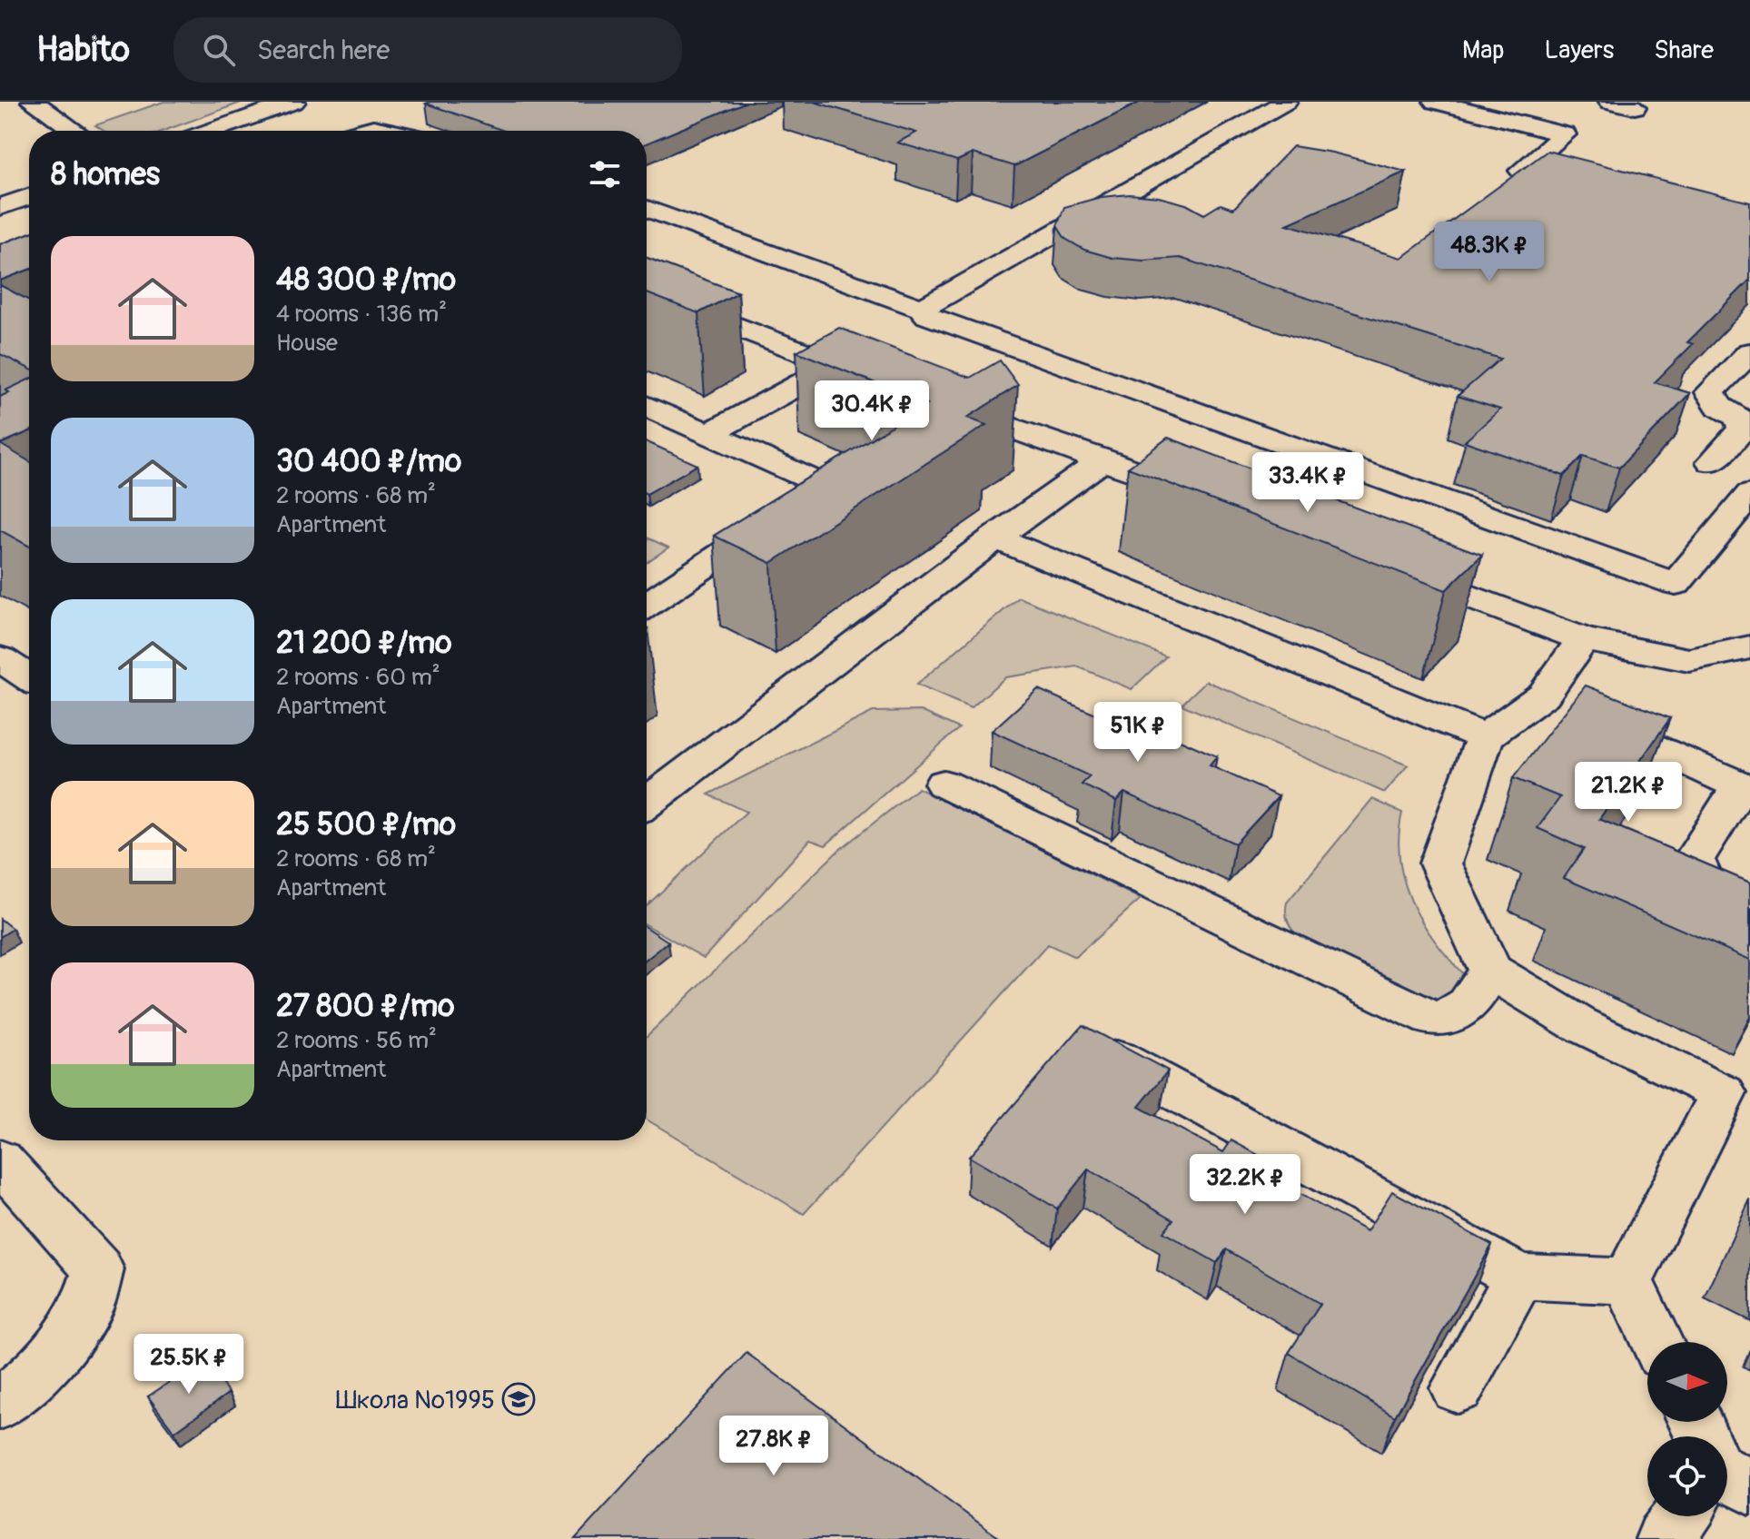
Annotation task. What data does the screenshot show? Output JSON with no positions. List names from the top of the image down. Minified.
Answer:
{"places":{"school or university":["Школа №1995"]},"north":"right","page":{"header":"Habito","search":"Search here","nav":["Map","Layers","Share"],"heading":"8 homes","list":[{"name":"48 300 ₽/mo","note":"4 rooms · 136 m² · House"},{"name":"30 400 ₽/mo","note":"2 rooms · 68 m² · Apartment"},{"name":"21 200 ₽/mo","note":"2 rooms · 60 m² · Apartment"},{"name":"25 500 ₽/mo","note":"2 rooms · 68 m² · Apartment"},{"name":"27 800 ₽/mo","note":"2 rooms · 56 m² · Apartment"}],"price":["48.3K ₽","30.4K ₽","33.4K ₽","51K ₽","21.2K ₽","32.2K ₽","25.5K ₽","27.8K ₽"]}}
